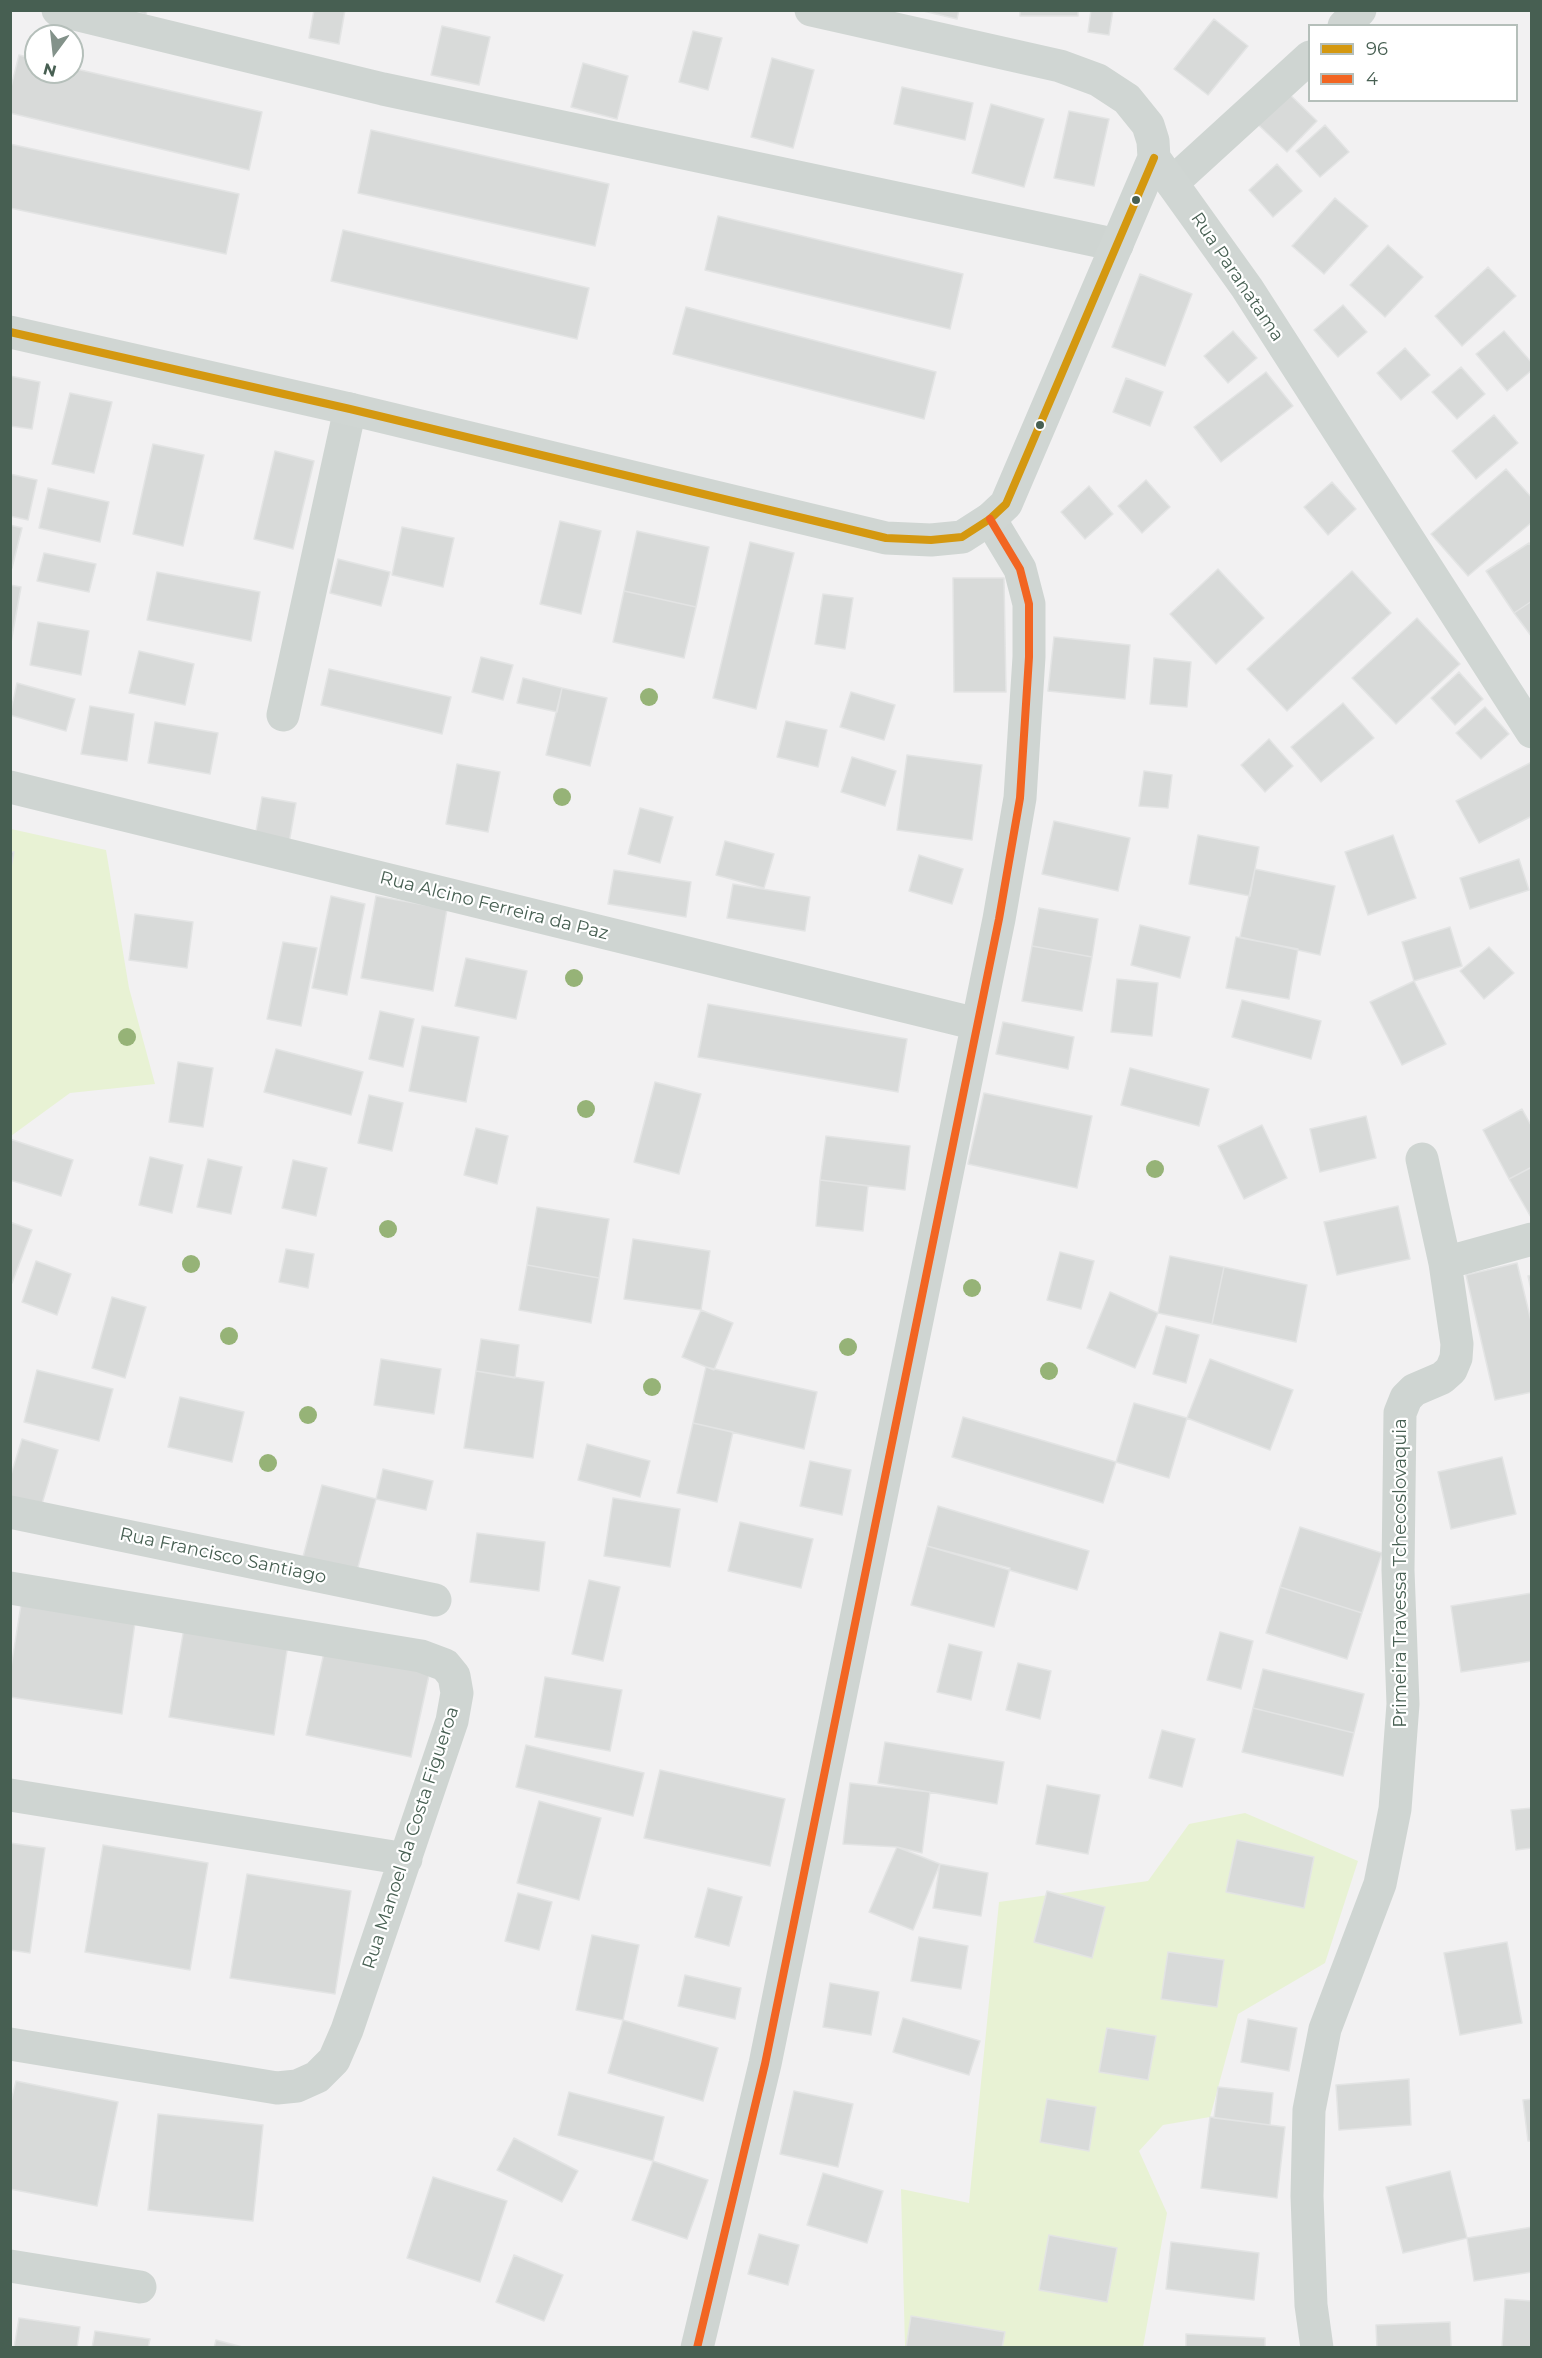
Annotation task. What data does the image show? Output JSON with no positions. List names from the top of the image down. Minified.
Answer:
{"streets":{"main road":["Rua Paranatama"],"street":["Rua Alcino Ferreira da Paz","Rua Francisco Santiago","Primeira Travessa Tchecoslovaquia","Rua Manoel da Costa Figueroa"]},"lines":["transit line 96","transit line 4"],"legend":["96","4"],"north":"bottom"}
